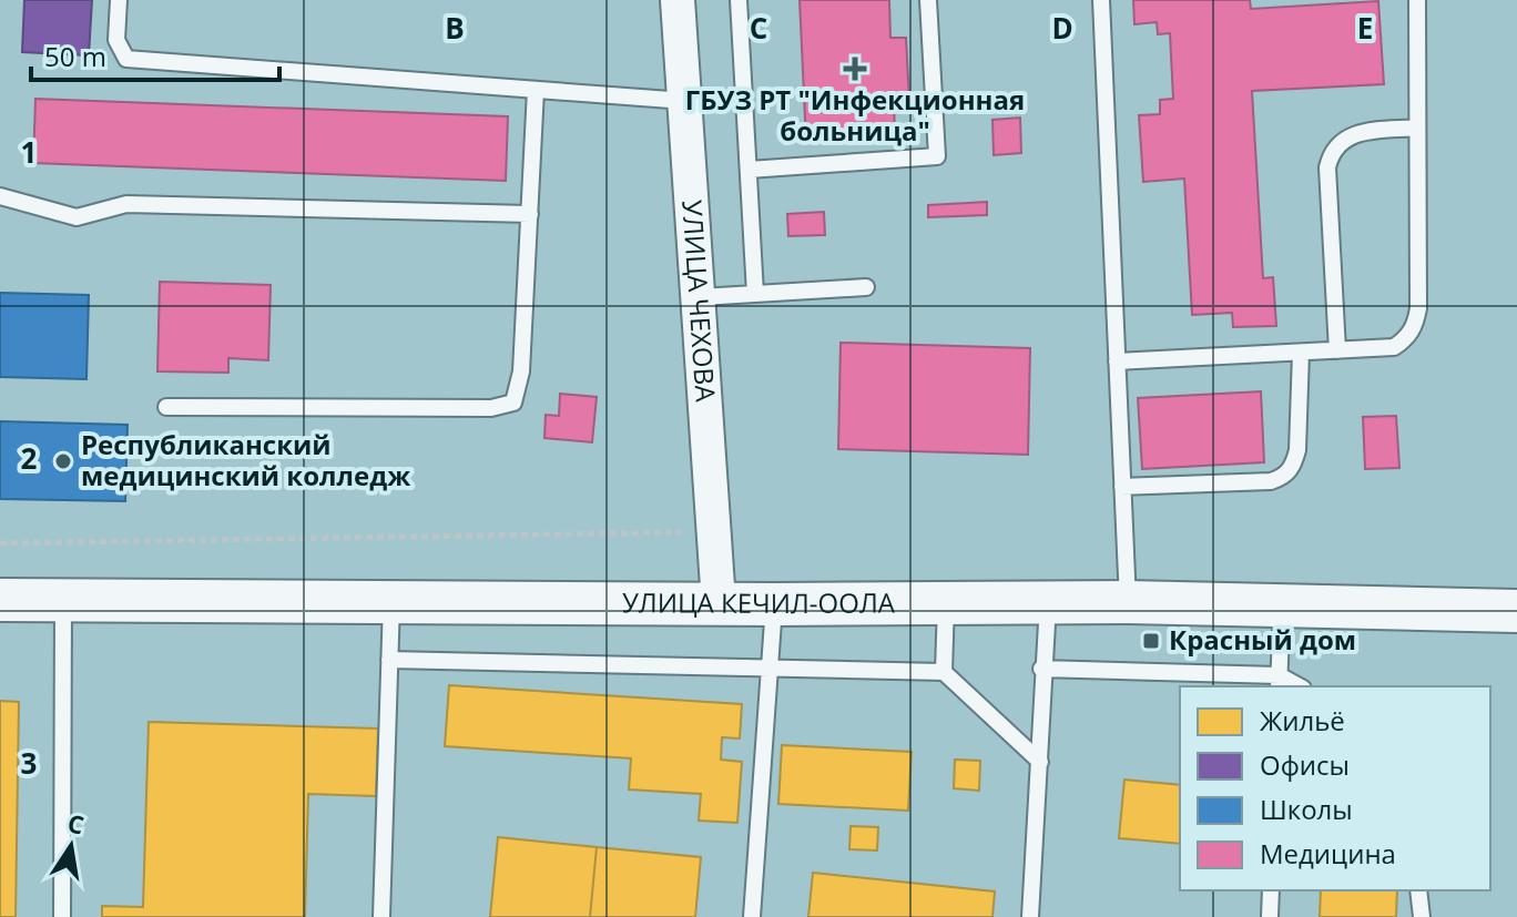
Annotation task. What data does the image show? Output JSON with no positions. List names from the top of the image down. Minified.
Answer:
{"streets":{"street":["УЛИЦА ЧЕХОВА","УЛИЦА КЕЧИЛ-ООЛА"]},"crossings":[["УЛИЦА ЧЕХОВА","УЛИЦА КЕЧИЛ-ООЛА"]],"places":{"health":["ГБУЗ РТ \"Инфекционная больница\""],"other":["Республиканский медицинский колледж"],"transit":["Красный дом"]},"legend":["Жильё","Офисы","Школы","Медицина"],"scale_bar":"50 m","north":"top","grid":{"columns":["B","C","D","E"],"rows":["1","2","3"]}}
